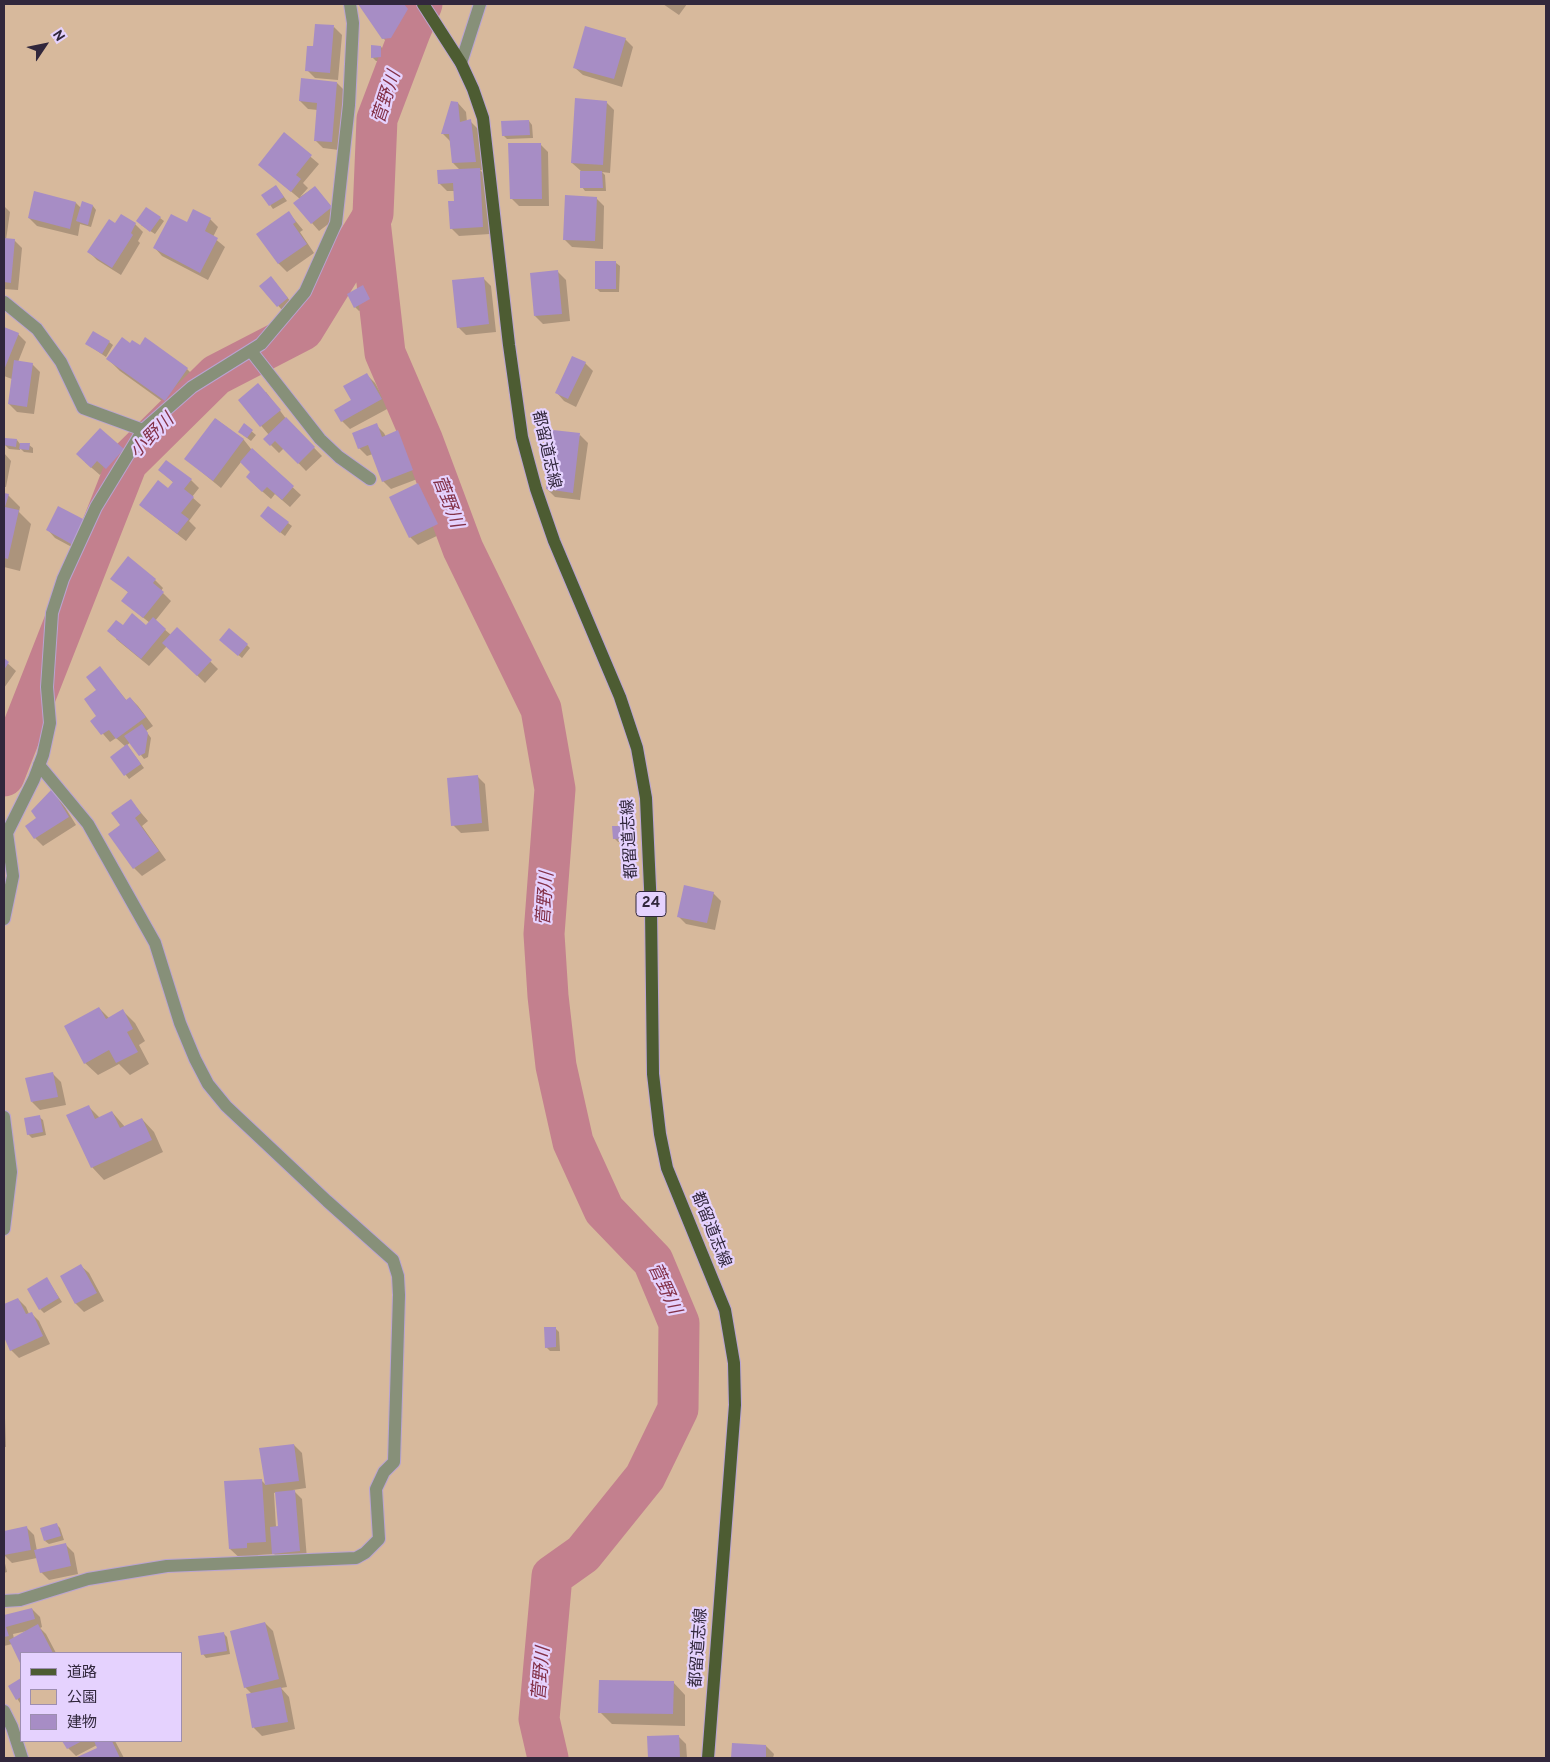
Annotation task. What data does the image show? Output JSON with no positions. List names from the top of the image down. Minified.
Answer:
{"streets":{"main road":["都留道志線","24"]},"water":["菅野川","小野川"],"legend":["道路","公園","建物"],"north":"top right"}
